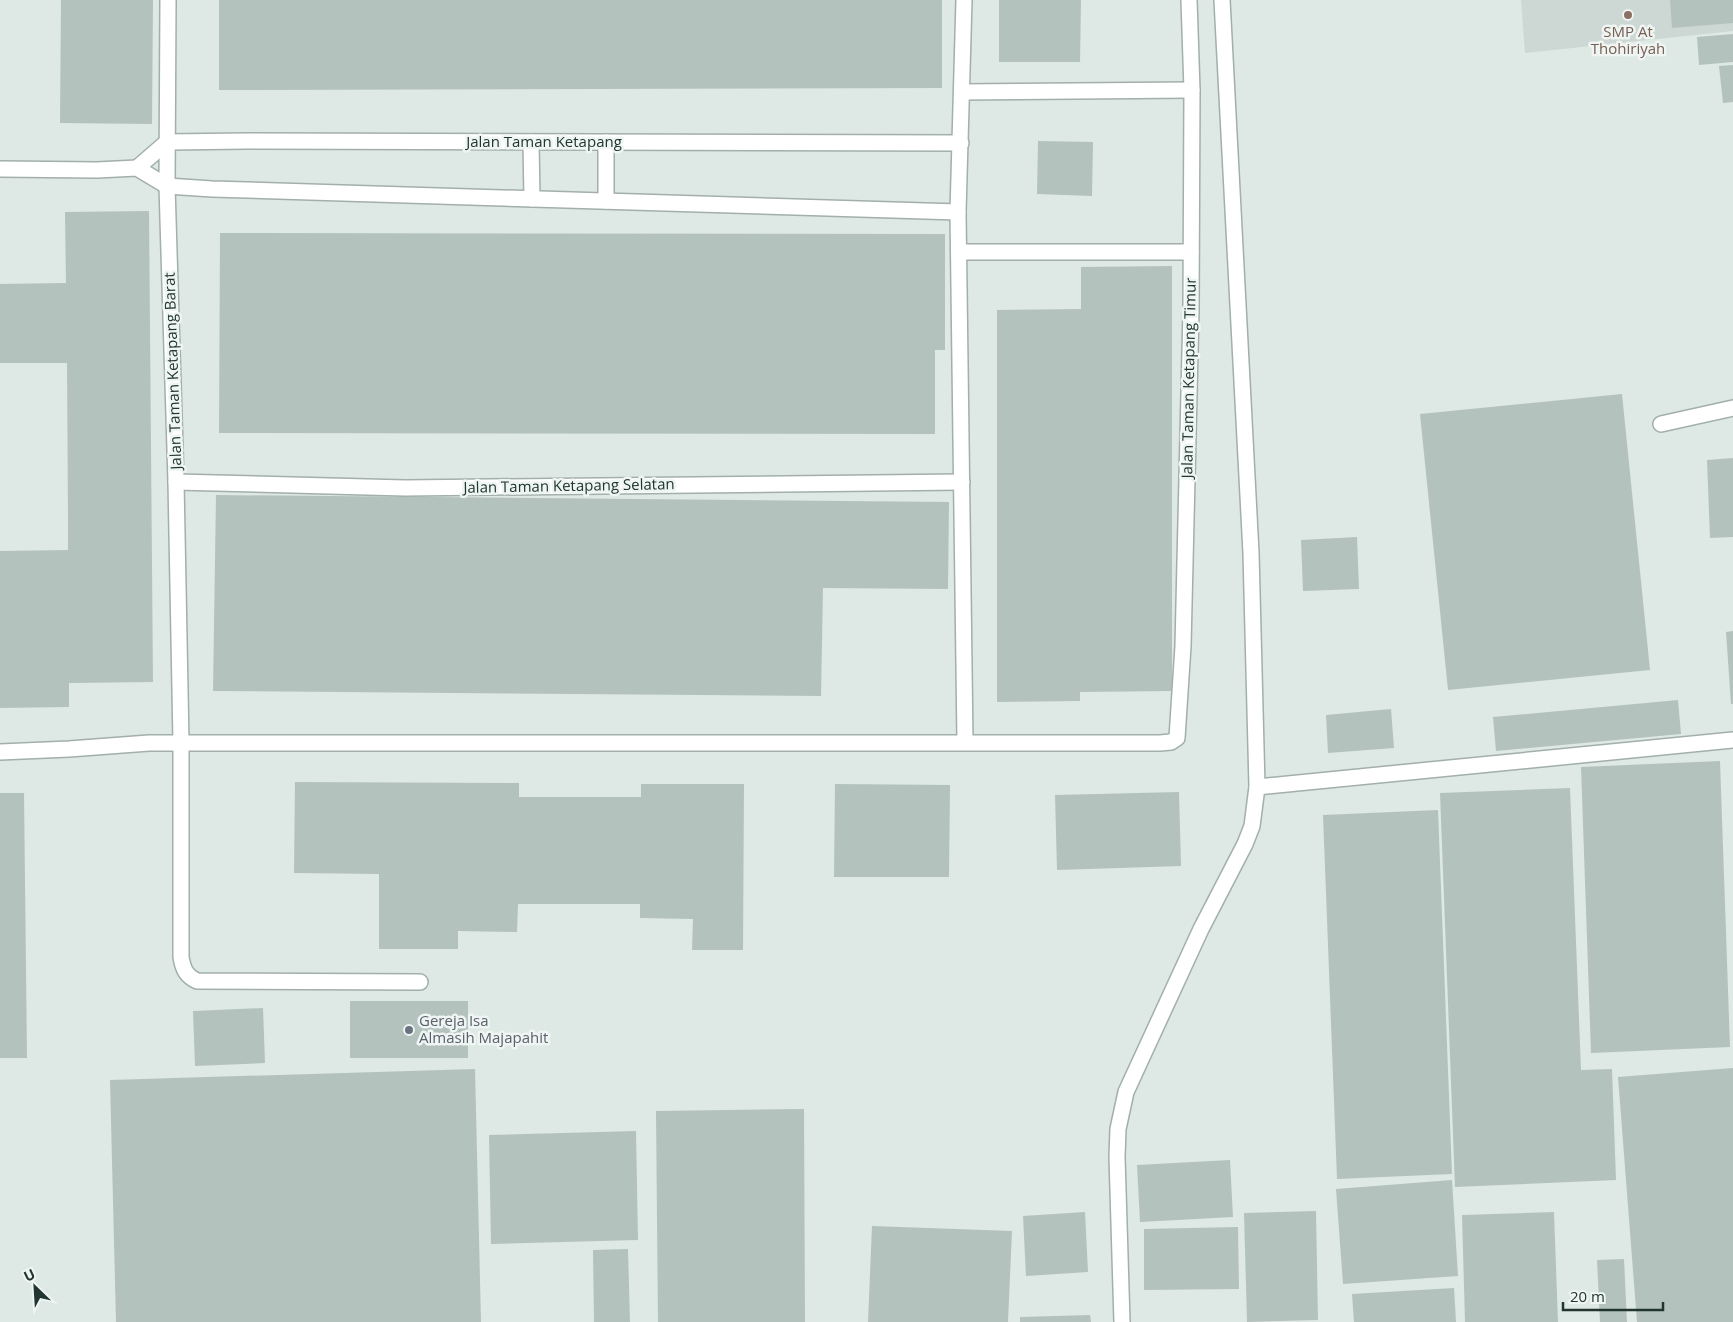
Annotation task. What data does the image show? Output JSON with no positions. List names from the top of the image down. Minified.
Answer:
{"streets":{"street":["Jalan Taman Ketapang","Jalan Taman Ketapang Barat","Jalan Taman Ketapang Timur","Jalan Taman Ketapang Selatan"]},"crossings":[["Jalan Taman Ketapang","Jalan Taman Ketapang Barat"],["Jalan Taman Ketapang Barat","Jalan Taman Ketapang Selatan"]],"places":["SMP At Thohiriyah","Gereja Isa Almasih Majapahit"],"scale_bar":"20 m","north":"top left"}
